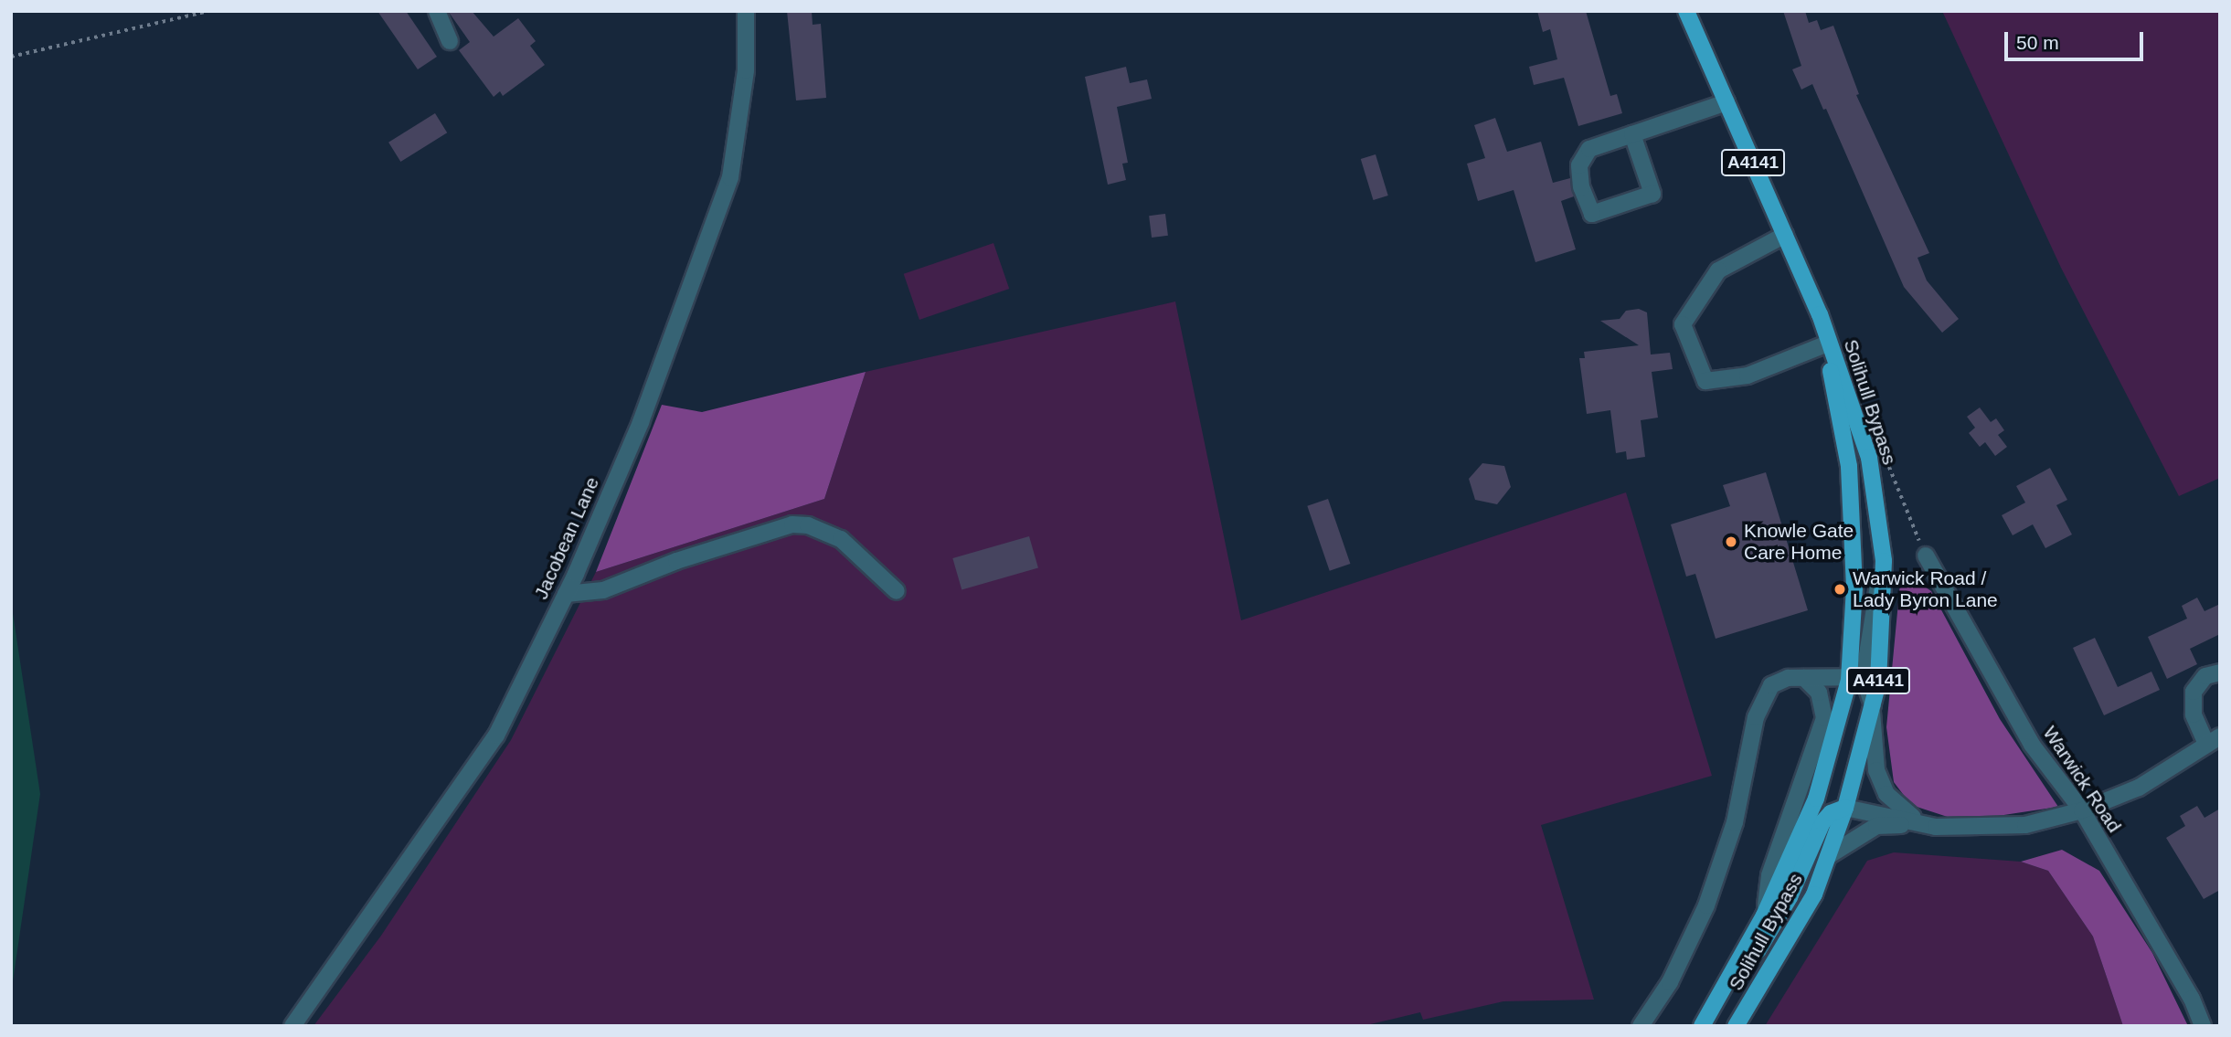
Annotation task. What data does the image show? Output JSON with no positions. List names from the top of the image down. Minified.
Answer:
{"streets":{"main road":["A4141","Solihull Bypass"],"street":["Jacobean Lane","Warwick Road"]},"crossings":[["A4141","Solihull Bypass"]],"places":["Knowle Gate Care Home","Warwick Road / Lady Byron Lane"],"scale_bar":"50 m"}
